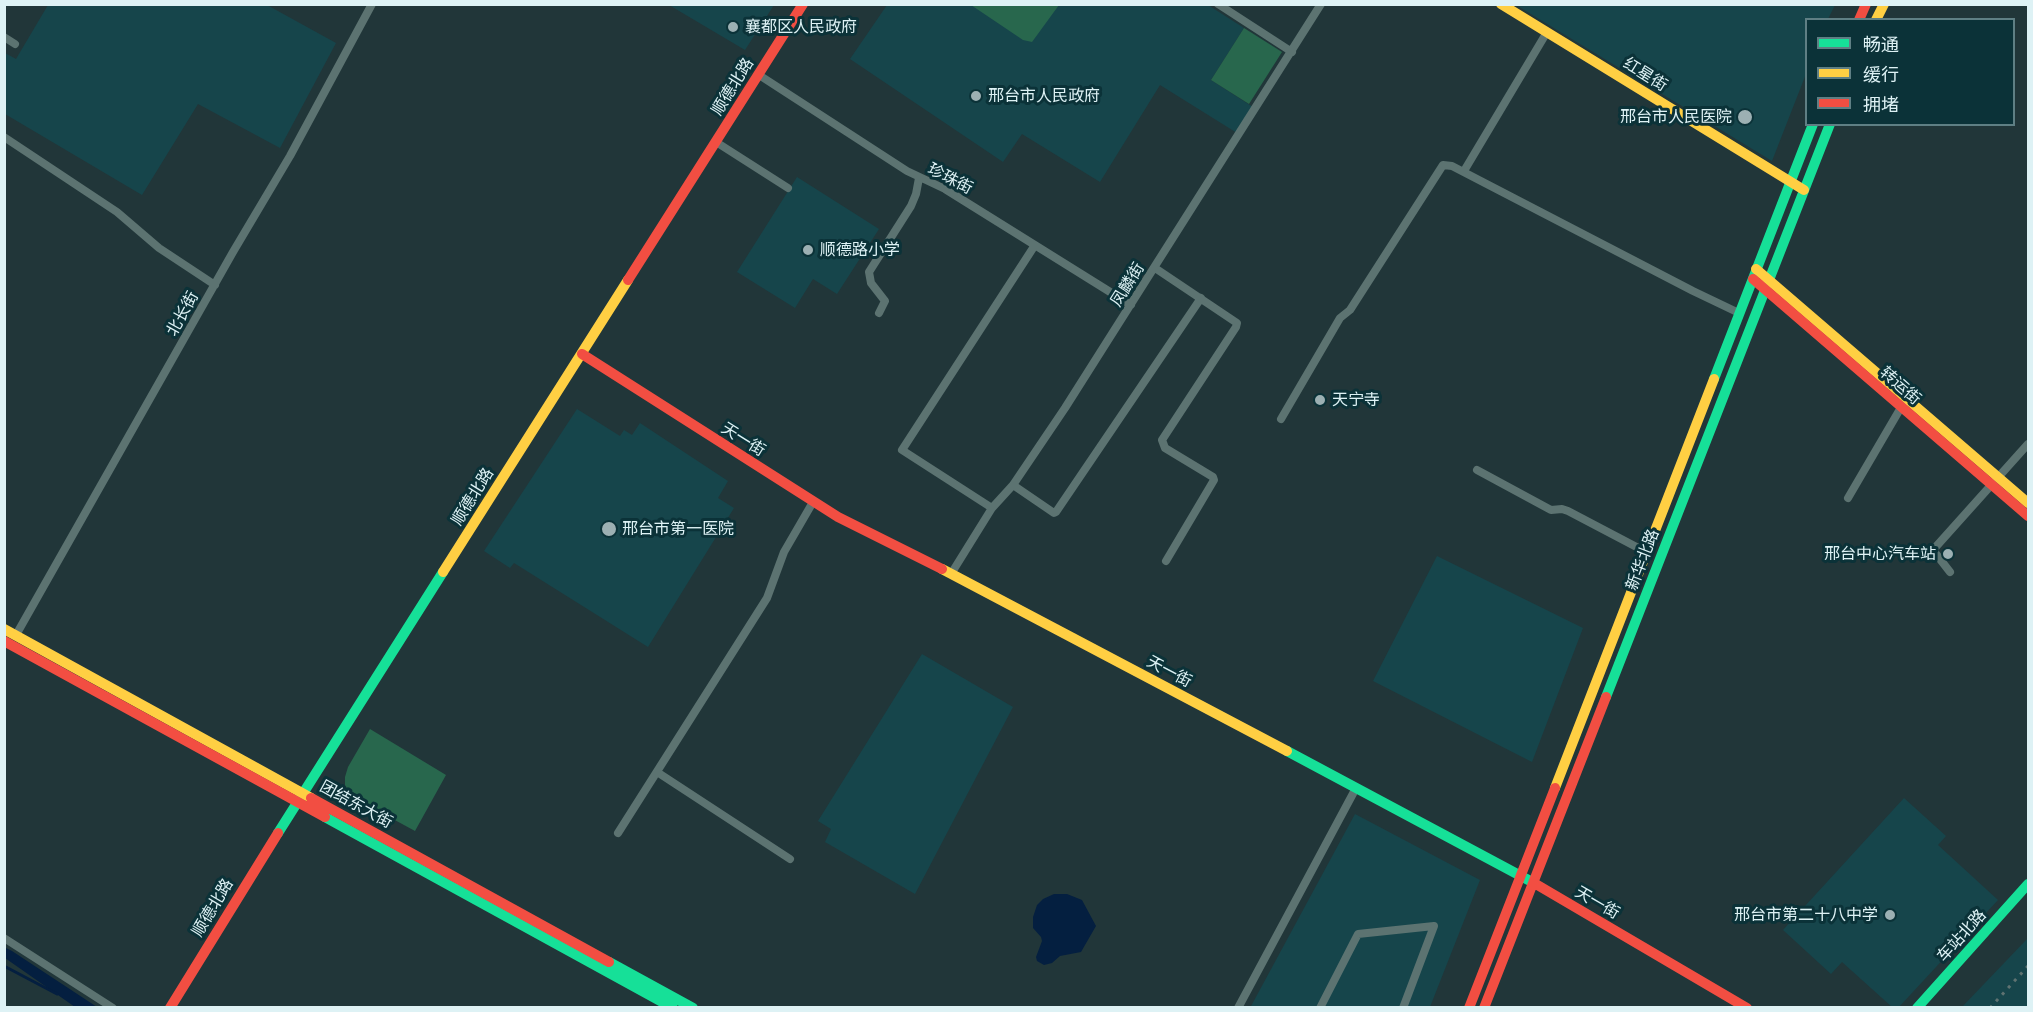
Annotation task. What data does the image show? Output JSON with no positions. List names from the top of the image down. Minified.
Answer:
{"streets":{"main road":["红星街","顺德北路","转运街","天一街","新华北路","团结东大街","车站北路"],"street":["珍珠街","凤麟街","北长街"]},"crossings":[["红星街","新华北路"],["顺德北路","珍珠街"],["顺德北路","天一街"],["顺德北路","团结东大街"],["珍珠街","凤麟街"],["凤麟街","天一街"],["北长街","团结东大街"],["转运街","新华北路"],["天一街","新华北路"]],"places":["襄都区人民政府","邢台市人民政府","邢台市人民医院","顺德路小学","天宁寺","邢台市第一医院","邢台中心汽车站","邢台市第二十八中学"],"legend":["畅通","缓行","拥堵"]}
